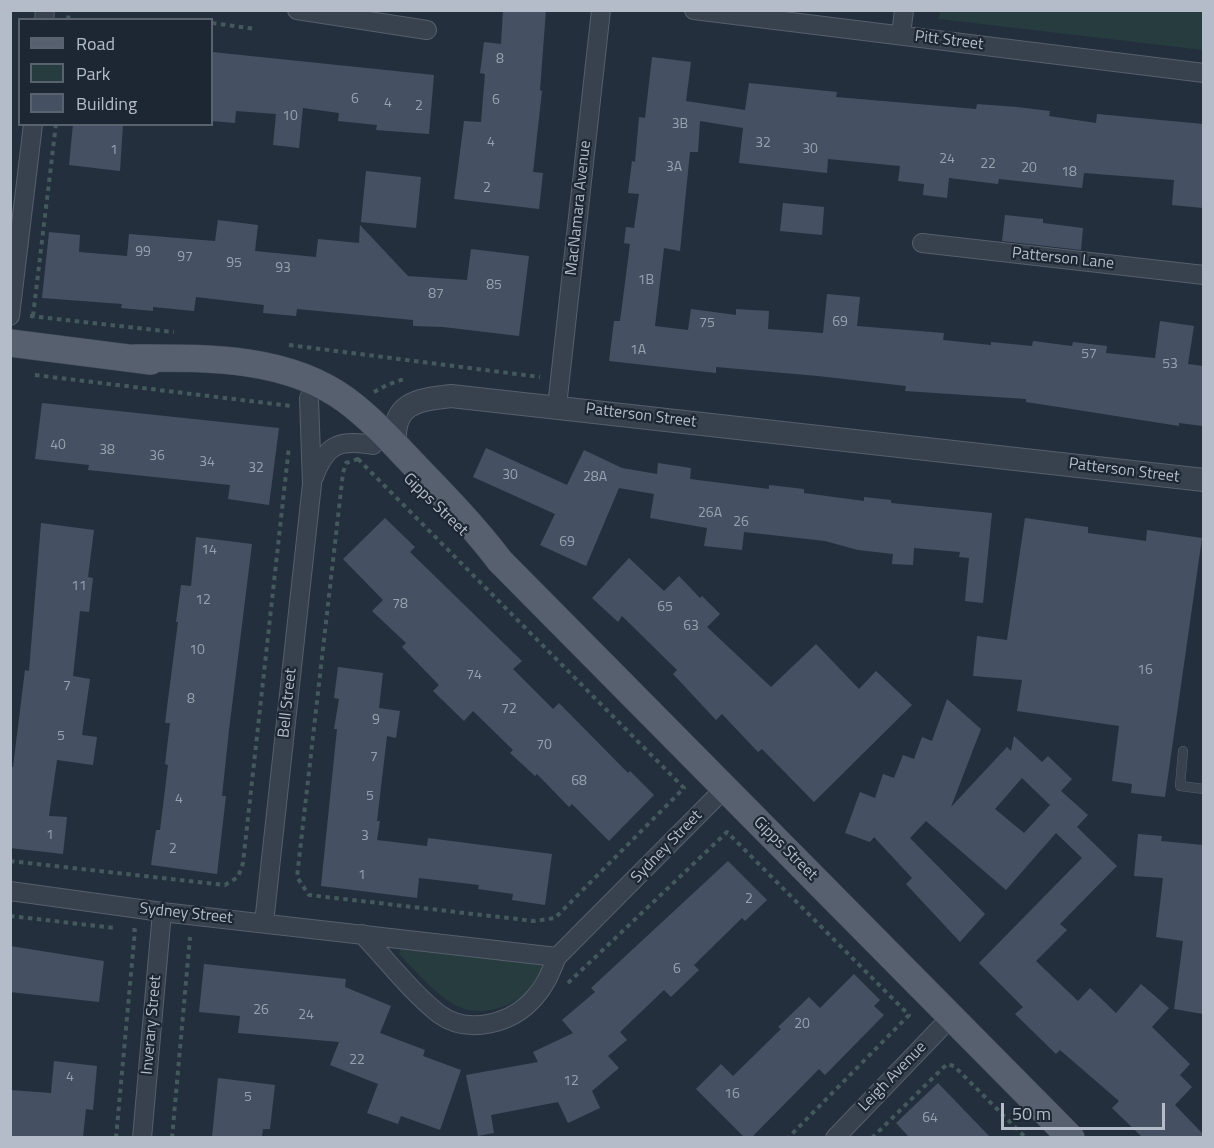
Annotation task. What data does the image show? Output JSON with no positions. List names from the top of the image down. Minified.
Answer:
{"streets":{"main road":["Gipps Street"],"street":["Pitt Street","MacNamara Avenue","Patterson Lane","Patterson Street","Bell Street","Sydney Street","Inverary Street","Leigh Avenue"]},"crossings":[["MacNamara Avenue","Patterson Street"],["Patterson Street","Gipps Street"],["Patterson Street","Bell Street"],["Gipps Street","Bell Street"],["Gipps Street","Sydney Street"],["Gipps Street","Leigh Avenue"],["Bell Street","Sydney Street"],["Sydney Street","Inverary Street"]],"house_numbers":["8","6","6","4","2","10","3B","4","32","30","1","24","22","3A","20","18","2","99","97","95","93","1B","85","87","69","75","1A","57","53","40","38","36","34","32","30","28A","26A","26","69","14","11","12","78","65","63","10","16","74","7","8","72","9","5","70","7","68","5","4","1","3","2","1","2","6","26","24","20","22","4","12","16","5","64"],"legend":["Road","Park","Building"],"scale_bar":"50 m"}
